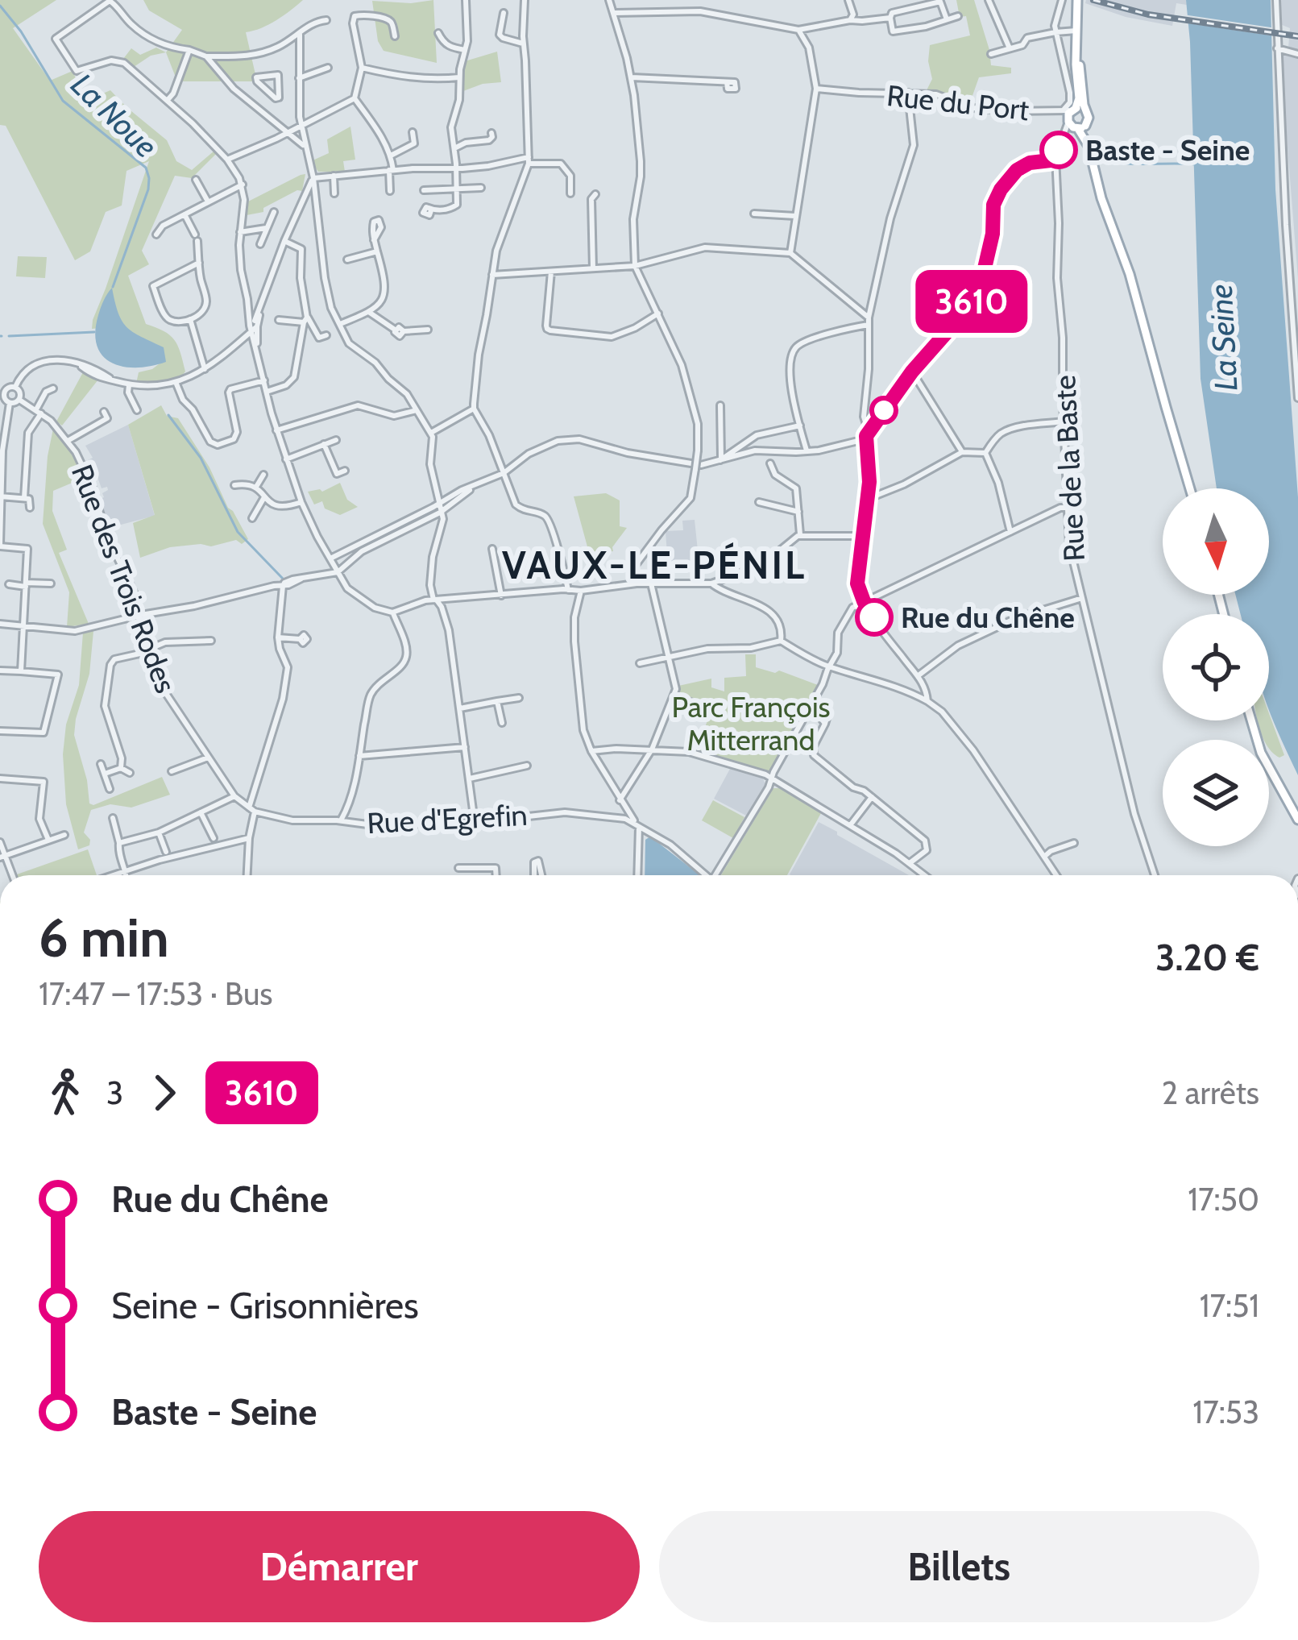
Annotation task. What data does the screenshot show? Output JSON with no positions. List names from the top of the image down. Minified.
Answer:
{"streets":{"street":["Rue du Port","Rue de la Baste","Rue des Trois Rodes","Rue d'Egrefin"]},"crossings":[["Rue des Trois Rodes","Rue d'Egrefin"]],"districts":["VAUX-LE-PÉNIL"],"water":["La Noue","La Seine"],"parks":["Parc François Mitterrand"],"places":["Baste - Seine","Rue du Chêne"],"lines":["bus line 3610"],"north":"bottom","page":{"on_map":"3610","heading":["6 min","17:47 – 17:53 · Bus","3.20 €"],"legs":["3","3610","2 arrêts"],"list":[{"name":"Rue du Chêne","value":"17:50"},{"name":"Seine - Grisonnières","value":"17:51"},{"name":"Baste - Seine","value":"17:53"}],"buttons":["Démarrer","Billets"]}}
